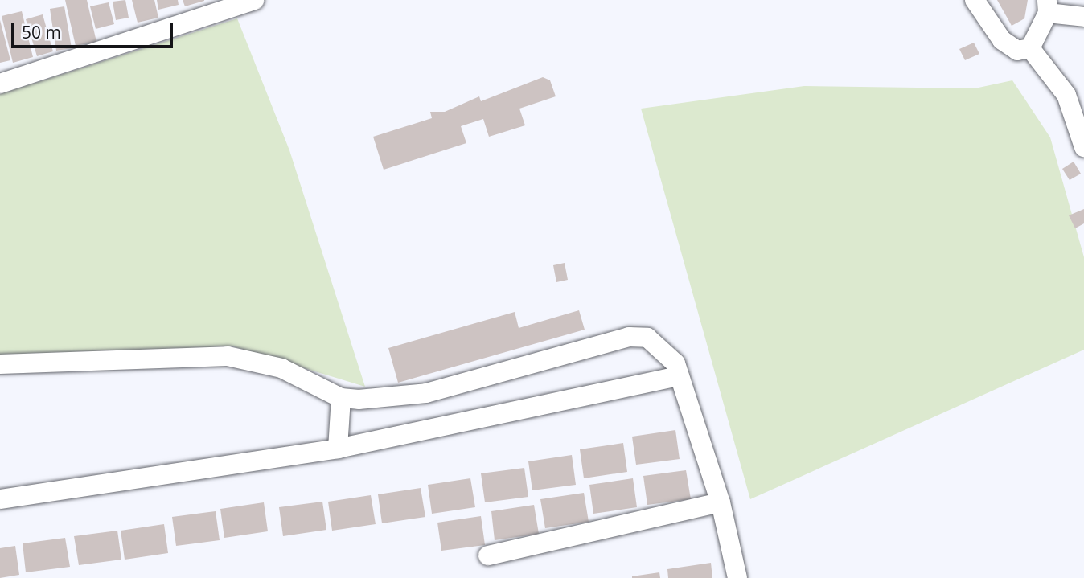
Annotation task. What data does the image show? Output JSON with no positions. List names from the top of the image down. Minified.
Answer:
{"scale_bar":"50 m"}
